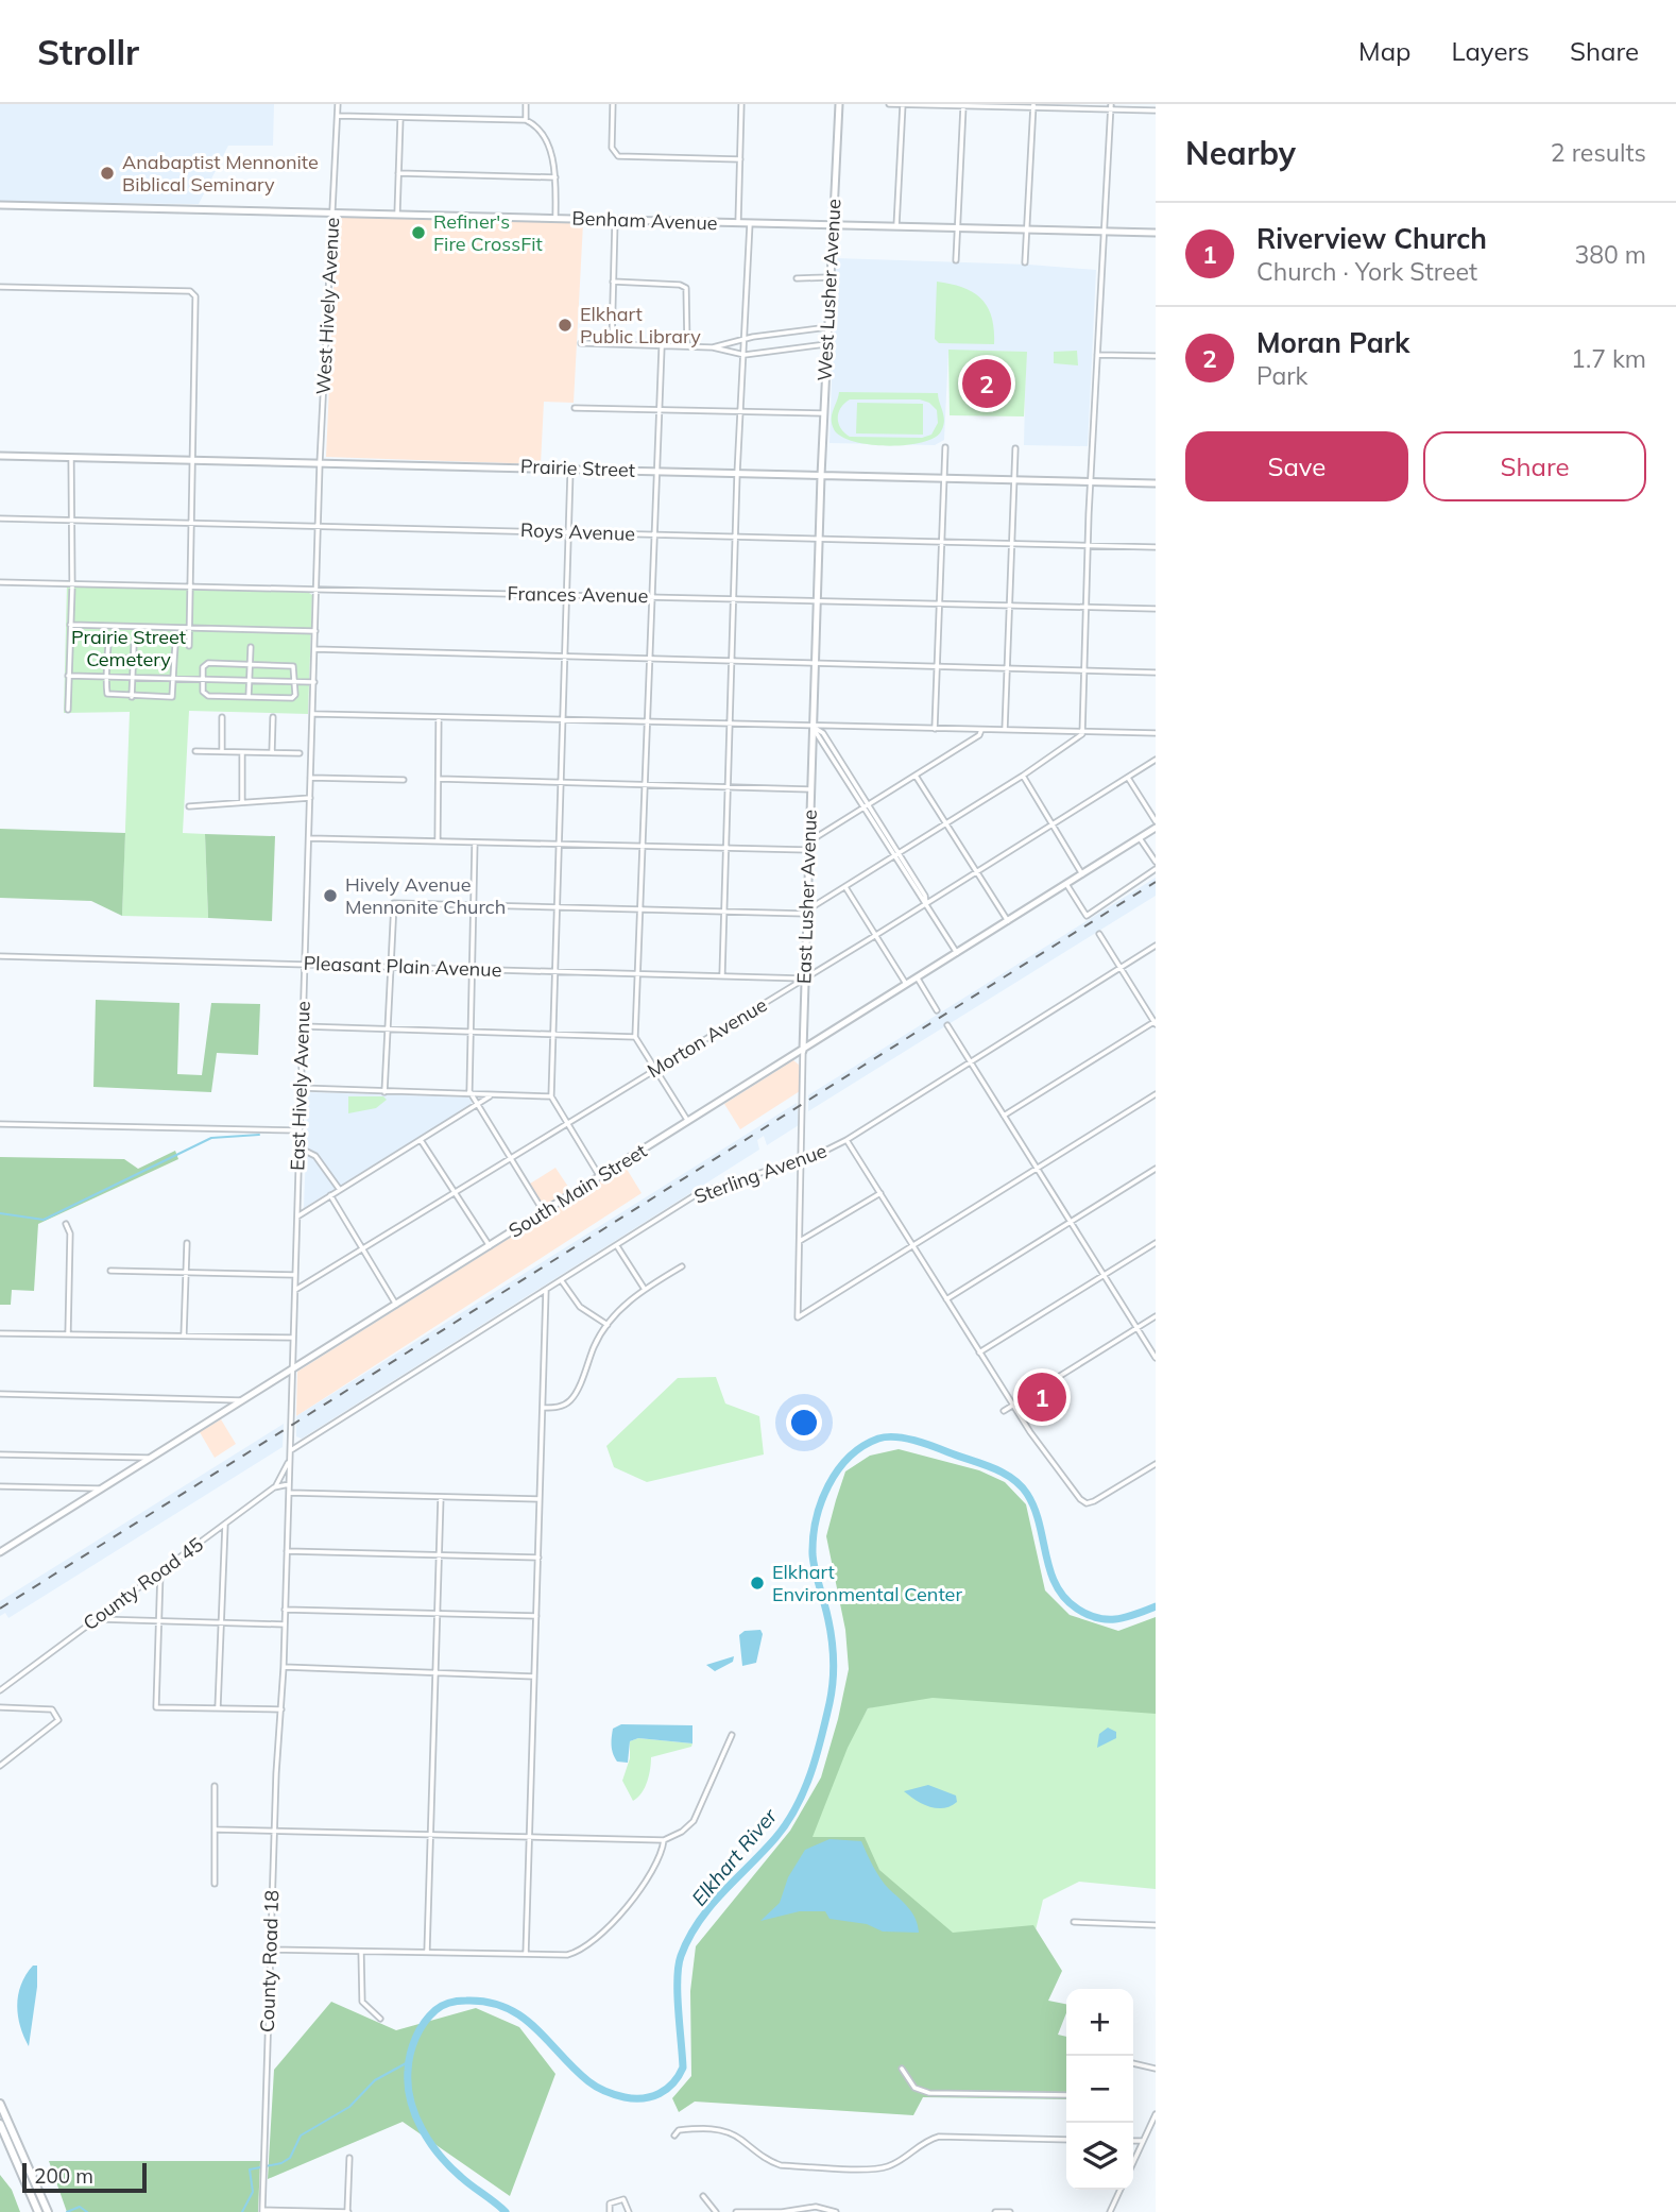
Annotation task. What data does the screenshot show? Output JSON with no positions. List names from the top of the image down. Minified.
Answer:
{"streets":{"main road":["Benham Avenue","West Lusher Avenue","Prairie Street","East Lusher Avenue","South Main Street"],"street":["West Hively Avenue","Roys Avenue","Frances Avenue","Pleasant Plain Avenue","Morton Avenue","East Hively Avenue","Sterling Avenue","County Road 45","County Road 18"]},"crossings":[["Benham Avenue","West Lusher Avenue"],["Benham Avenue","West Hively Avenue"],["West Lusher Avenue","Prairie Street"],["West Lusher Avenue","East Lusher Avenue"],["West Hively Avenue","Prairie Street"],["West Hively Avenue","East Hively Avenue"],["Prairie Street","East Lusher Avenue"],["Prairie Street","East Hively Avenue"],["Roys Avenue","East Lusher Avenue"],["Roys Avenue","East Hively Avenue"],["Frances Avenue","East Lusher Avenue"],["Frances Avenue","East Hively Avenue"],["East Lusher Avenue","Pleasant Plain Avenue"],["East Lusher Avenue","Morton Avenue"],["East Lusher Avenue","Sterling Avenue"],["East Lusher Avenue","South Main Street"],["Pleasant Plain Avenue","Morton Avenue"],["Pleasant Plain Avenue","East Hively Avenue"],["Morton Avenue","East Hively Avenue"],["East Hively Avenue","Sterling Avenue"],["East Hively Avenue","South Main Street"],["East Hively Avenue","County Road 45"],["East Hively Avenue","County Road 18"]],"water":["Elkhart River"],"parks":["Prairie Street Cemetery"],"places":["Anabaptist Mennonite Biblical Seminary","Refiner's Fire CrossFit","Elkhart Public Library","Hively Avenue Mennonite Church","Elkhart Environmental Center"],"scale_bar":"200 m","page":{"header":"Strollr","nav":["Map","Layers","Share"],"heading":["Nearby","2 results"],"list":[{"mark":"1","name":"Riverview Church","note":"Church · York Street","value":"380 m"},{"mark":"2","name":"Moran Park","note":"Park","value":"1.7 km"}],"pins":["2","1"],"buttons":["Save","Share"],"map_buttons":["+","−"],"scale":"200 m"}}
